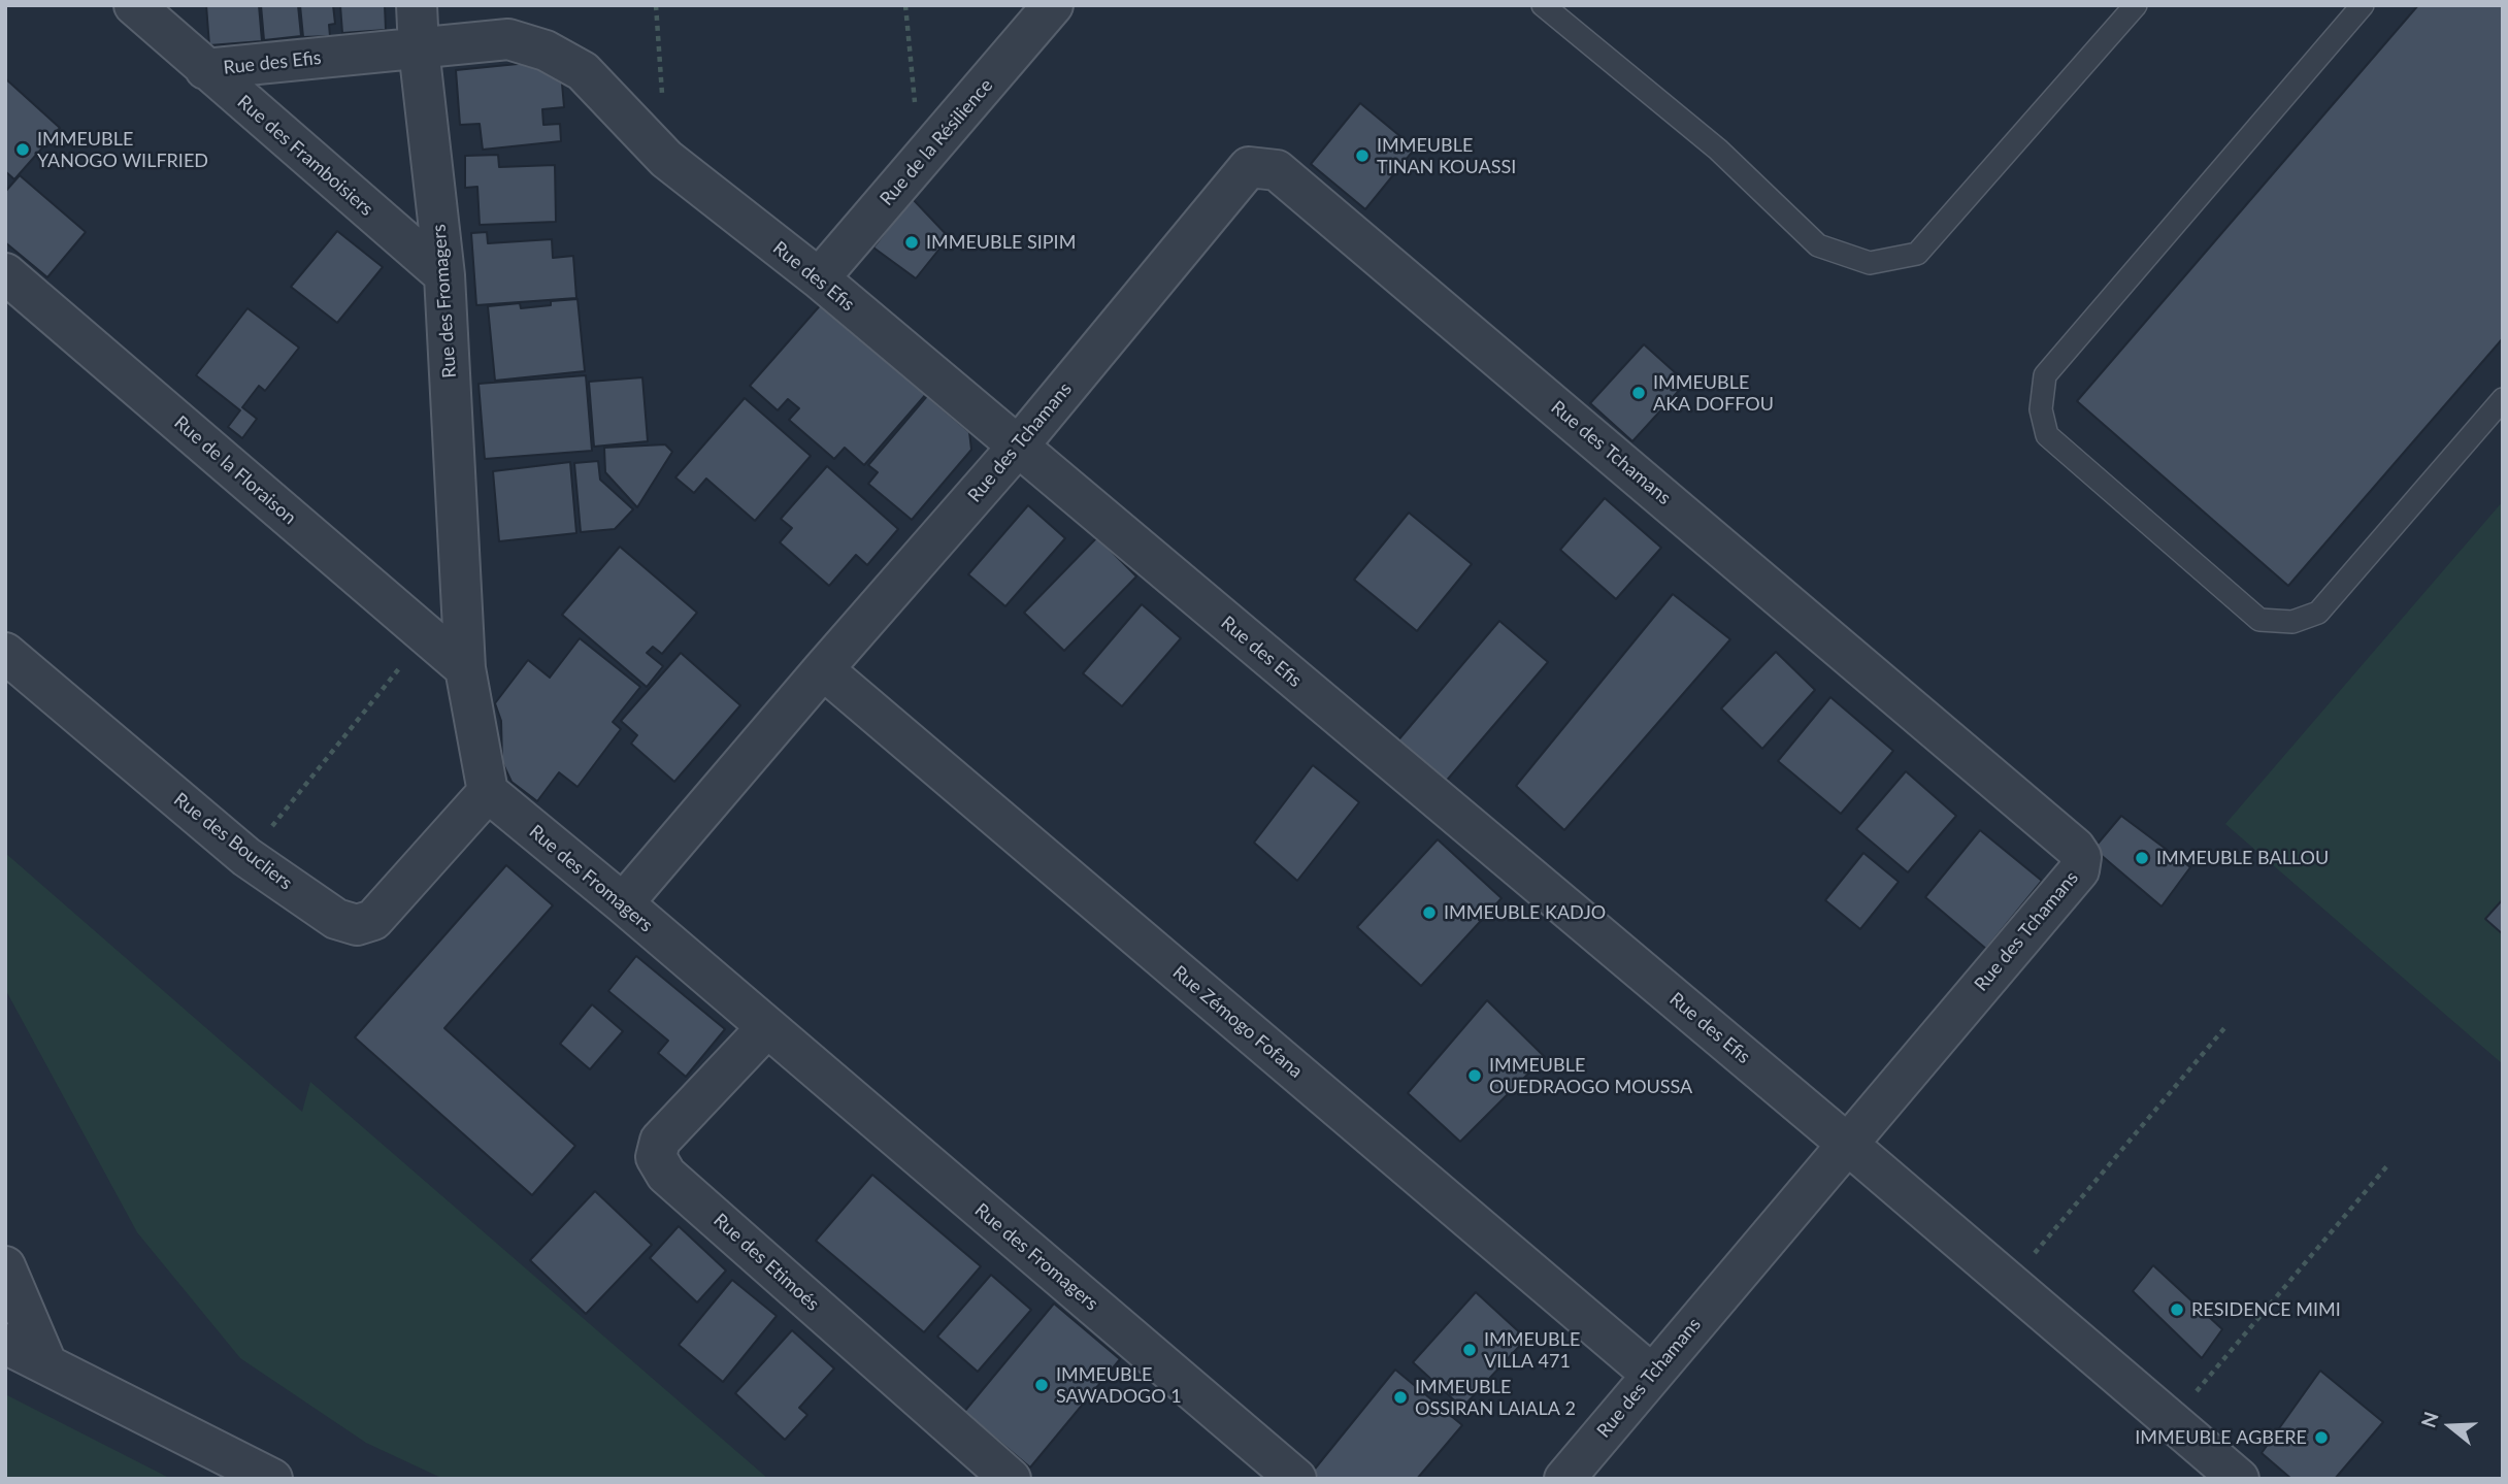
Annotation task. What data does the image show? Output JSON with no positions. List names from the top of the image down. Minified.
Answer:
{"streets":{"street":["Rue des Efis","Rue de la Résilience","Rue des Framboisiers","Rue des Fromagers","Rue des Tchamans","Rue de la Floraison","Rue des Boucliers","Rue Zémogo Fofana","Rue des Etimoés"]},"crossings":[["Rue des Efis","Rue de la Résilience"],["Rue des Efis","Rue des Framboisiers"],["Rue des Efis","Rue des Fromagers"],["Rue des Efis","Rue des Tchamans"],["Rue des Framboisiers","Rue des Fromagers"],["Rue des Fromagers","Rue des Tchamans"],["Rue des Fromagers","Rue de la Floraison"],["Rue des Fromagers","Rue des Boucliers"],["Rue des Fromagers","Rue des Etimoés"],["Rue des Tchamans","Rue Zémogo Fofana"]],"places":["IMMEUBLE YANOGO WILFRIED","IMMEUBLE TINAN KOUASSI","IMMEUBLE SIPIM","IMMEUBLE AKA DOFFOU","IMMEUBLE BALLOU","IMMEUBLE KADJO","IMMEUBLE OUEDRAOGO MOUSSA","RESIDENCE MIMI","IMMEUBLE VILLA 471","IMMEUBLE SAWADOGO 1","IMMEUBLE OSSIRAN LAIALA 2","IMMEUBLE AGBERE"],"north":"left"}
